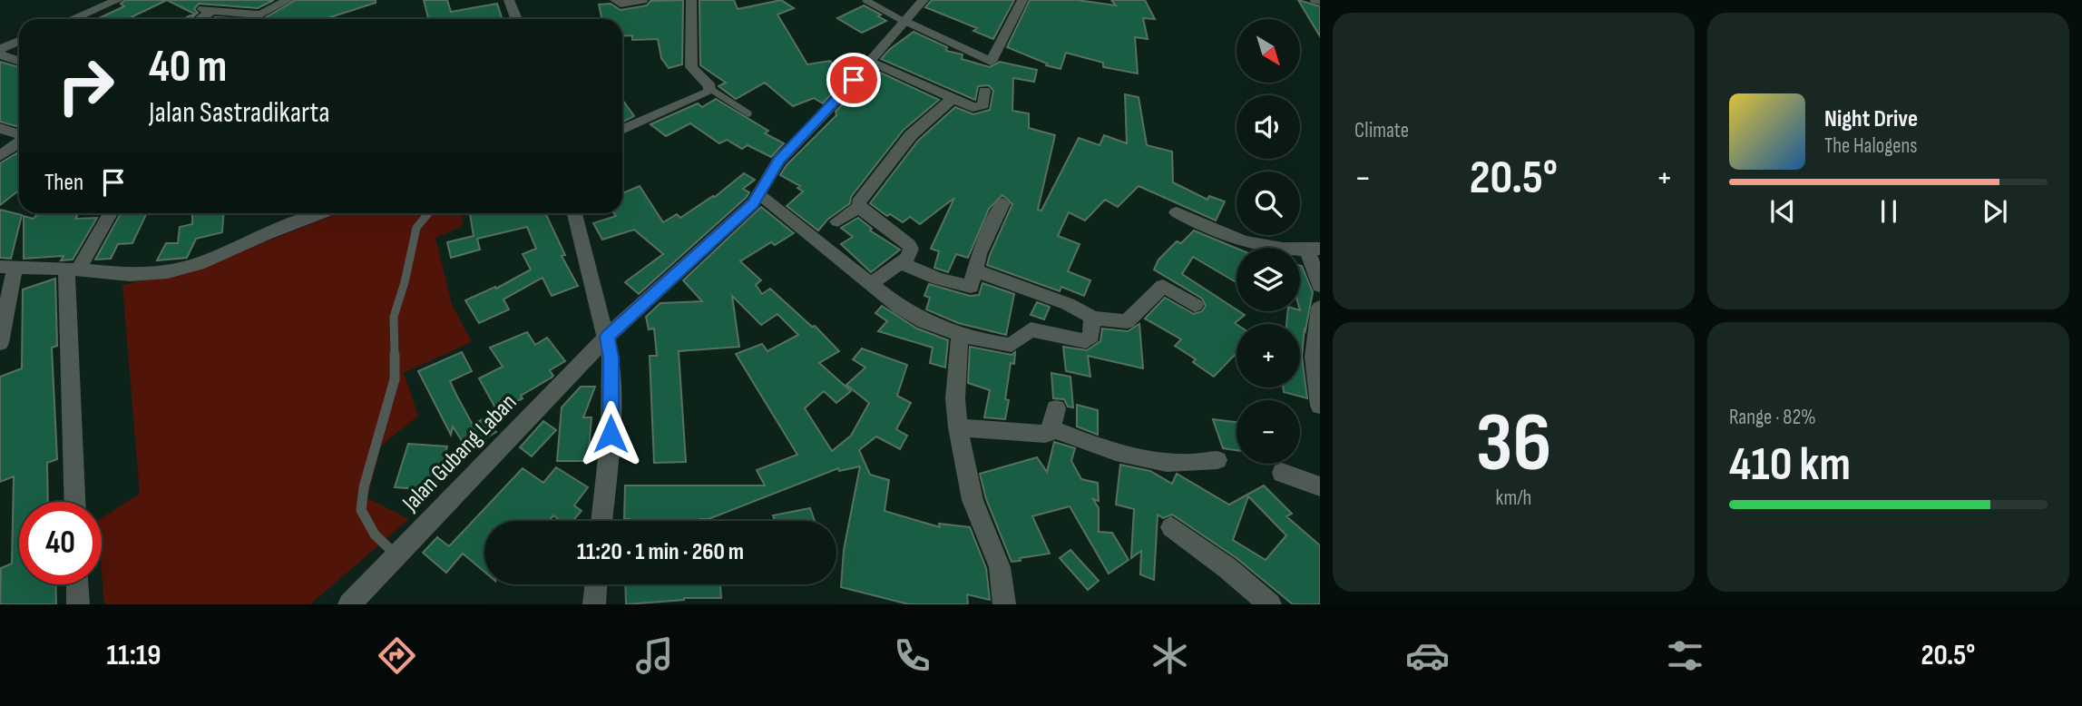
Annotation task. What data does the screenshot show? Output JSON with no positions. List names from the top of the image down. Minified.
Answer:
{"streets":{"street":["Jalan Gubang Laban"]},"north":"bottom right","page":{"tile":["Climate",["36","km/h"],["Range · 82%","410 km"]],"map_buttons":["+","−"],"turn":["40 m","Jalan Sastradikarta"],"song":["Night Drive","The Halogens"],"then":"Then","heat":["−","20.5°","+"],"limit":"40","trip":"11:20 · 1 min · 260 m","tabs":["11:19","20.5°"]}}
